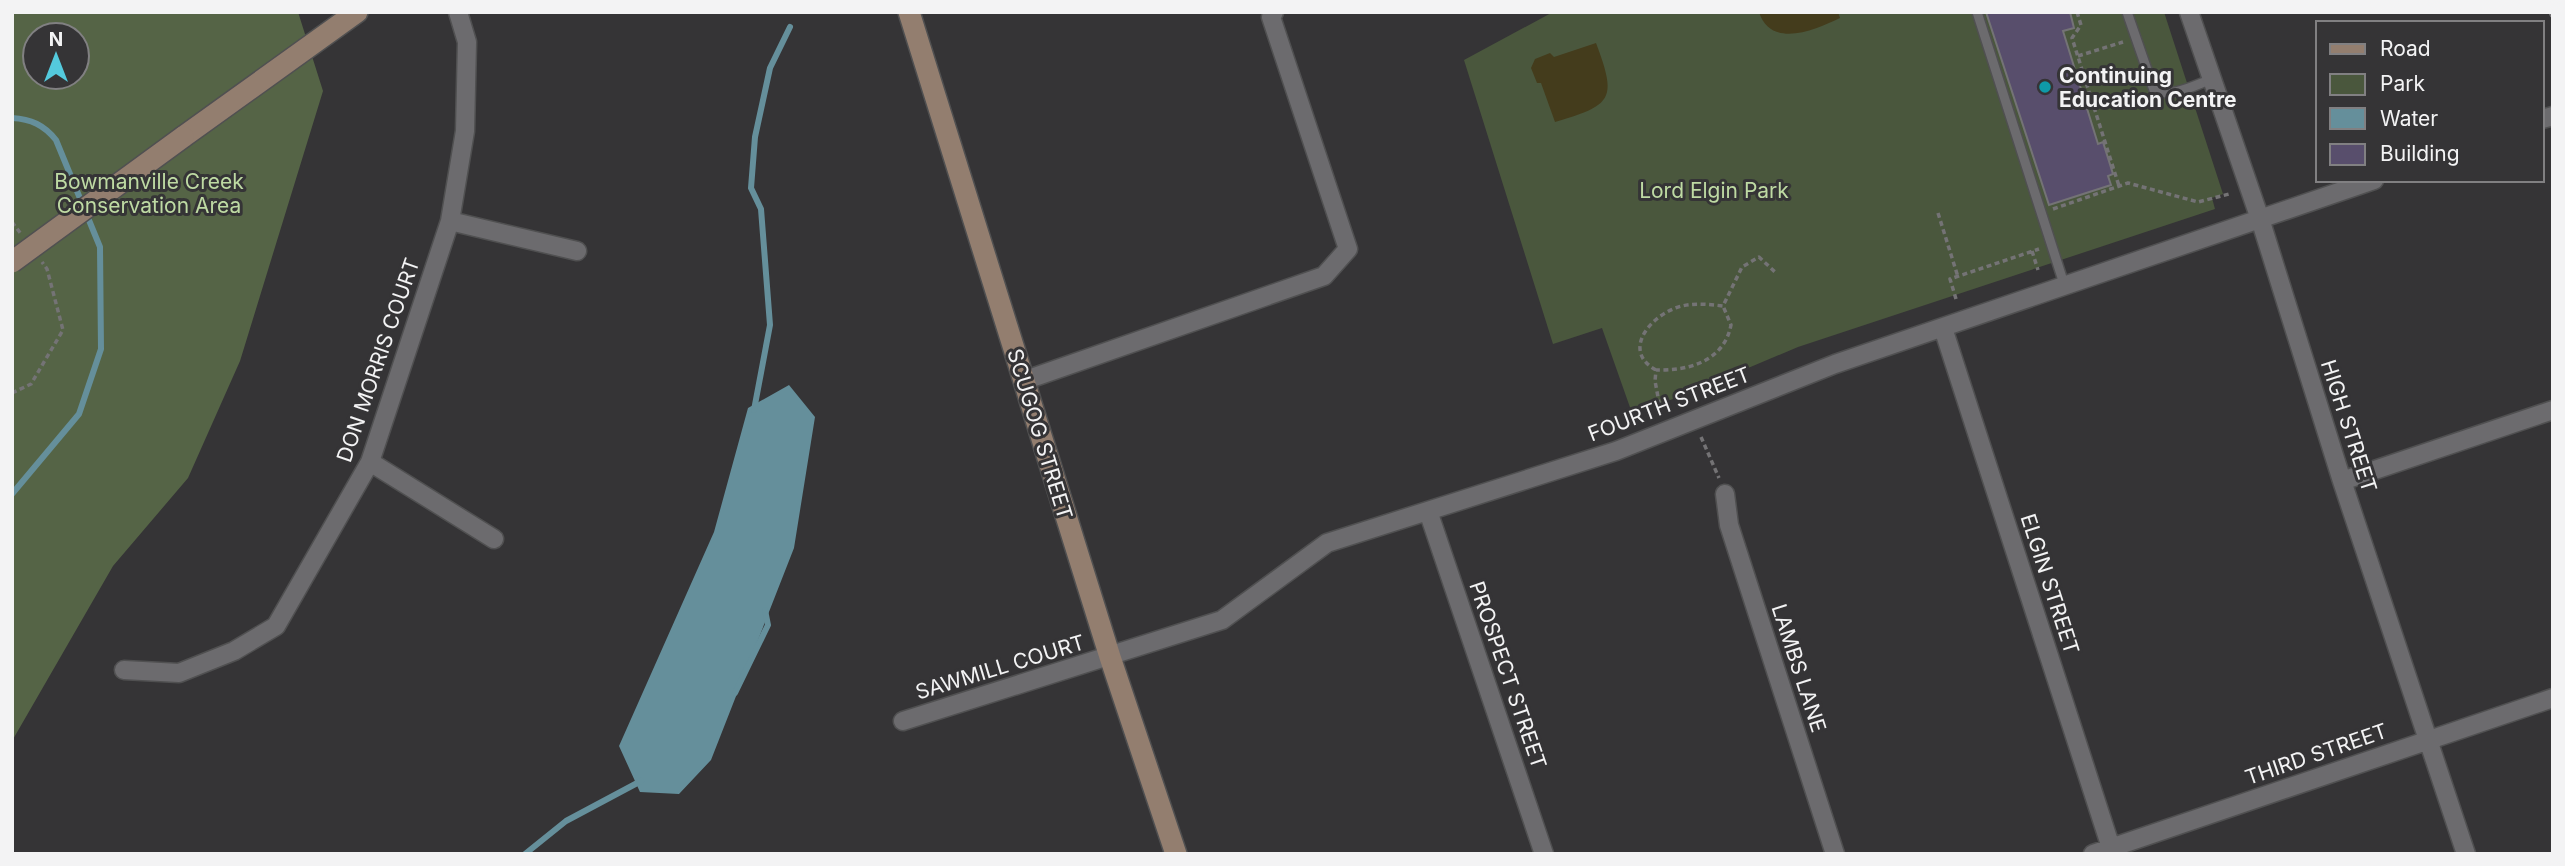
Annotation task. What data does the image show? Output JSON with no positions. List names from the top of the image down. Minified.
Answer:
{"streets":{"street":["DON MORRIS COURT","FOURTH STREET","HIGH STREET","SCUGOG STREET","ELGIN STREET","SAWMILL COURT","LAMBS LANE","PROSPECT STREET","THIRD STREET"]},"crossings":[["FOURTH STREET","HIGH STREET"],["FOURTH STREET","SCUGOG STREET"],["FOURTH STREET","ELGIN STREET"],["FOURTH STREET","SAWMILL COURT"],["FOURTH STREET","PROSPECT STREET"],["HIGH STREET","THIRD STREET"],["SCUGOG STREET","SAWMILL COURT"],["ELGIN STREET","THIRD STREET"]],"parks":["Bowmanville Creek Conservation Area","Lord Elgin Park"],"places":["Continuing Education Centre"],"legend":["Road","Park","Water","Building"],"north":"top"}
